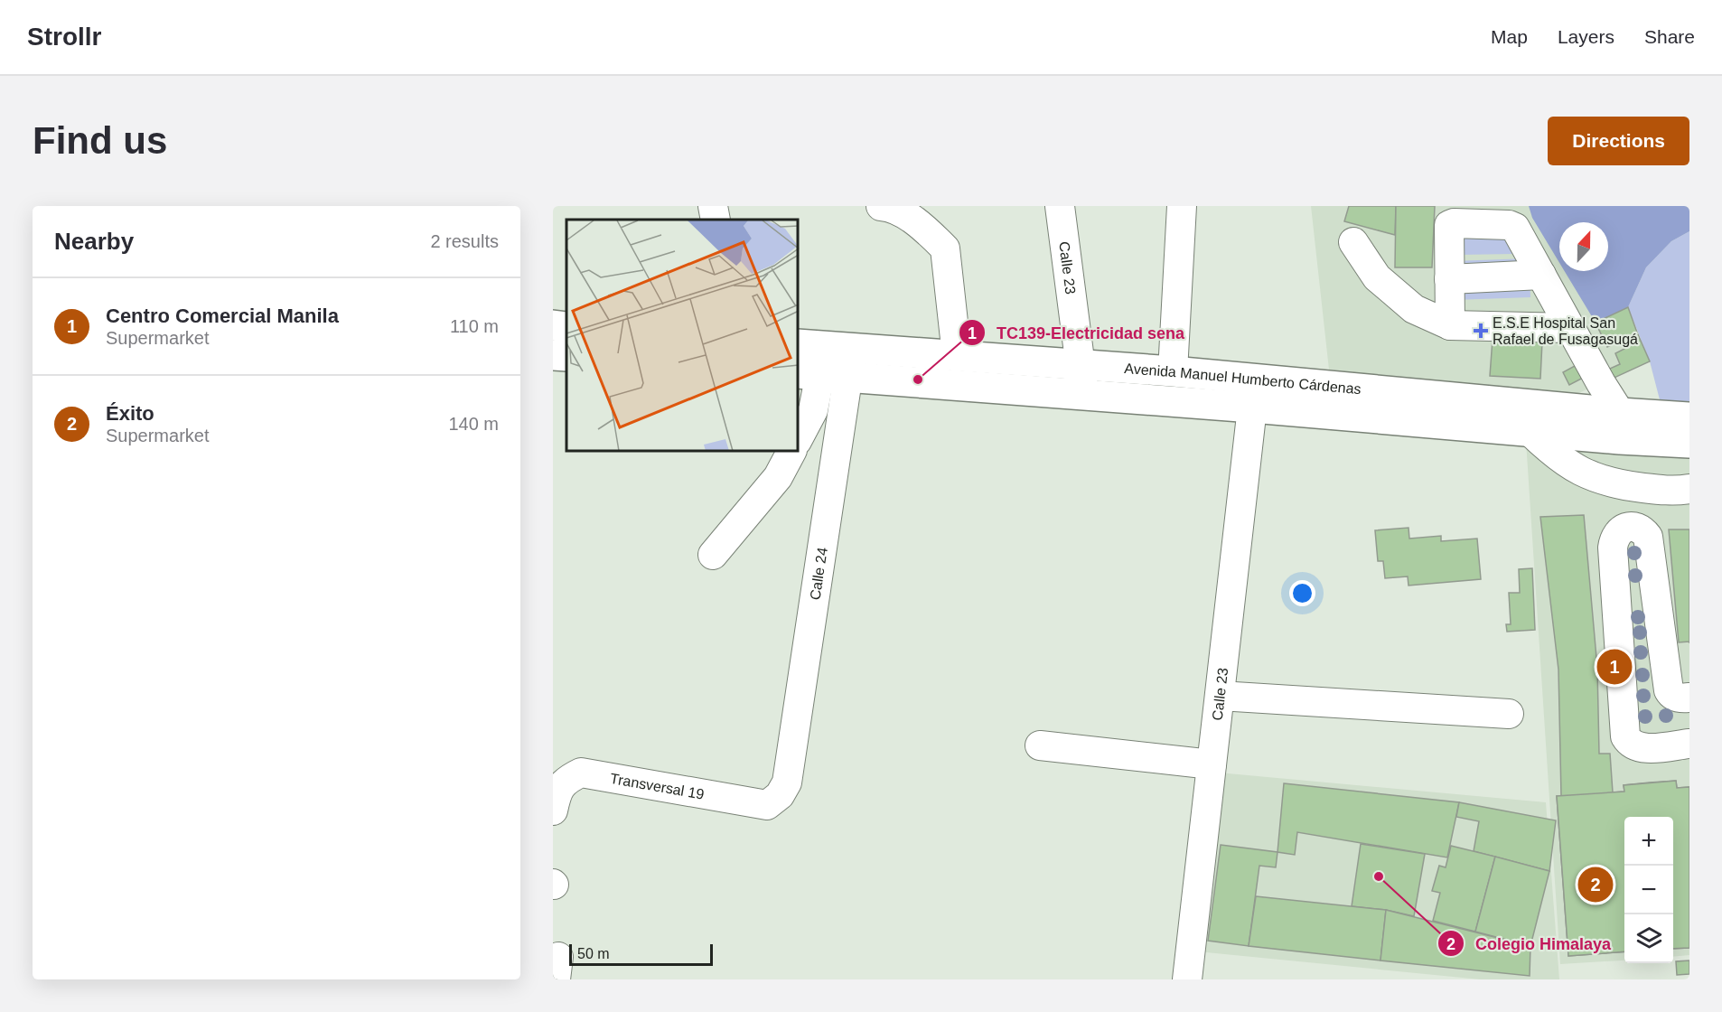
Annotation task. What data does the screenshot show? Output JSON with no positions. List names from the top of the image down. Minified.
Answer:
{"streets":{"main road":["Avenida Manuel Humberto Cárdenas"],"street":["Calle 23","Calle 24","Transversal 19"]},"crossings":[["Calle 23","Avenida Manuel Humberto Cárdenas"],["Avenida Manuel Humberto Cárdenas","Calle 24"],["Calle 24","Transversal 19"]],"places":{"health":["E.S.E Hospital San Rafael de Fusagasugá"],"other":["TC139-Electricidad sena","Colegio Himalaya"]},"scale_bar":"50 m","north":"top","page":{"header":"Strollr","nav":["Map","Layers","Share"],"buttons":"Directions","title":"Find us","heading":["Nearby","2 results"],"list":[{"mark":"1","name":"Centro Comercial Manila","note":"Supermarket","value":"110 m"},{"mark":"2","name":"Éxito","note":"Supermarket","value":"140 m"}],"pins":["1","2"],"map_buttons":["+","−"],"scale":"50 m"}}
